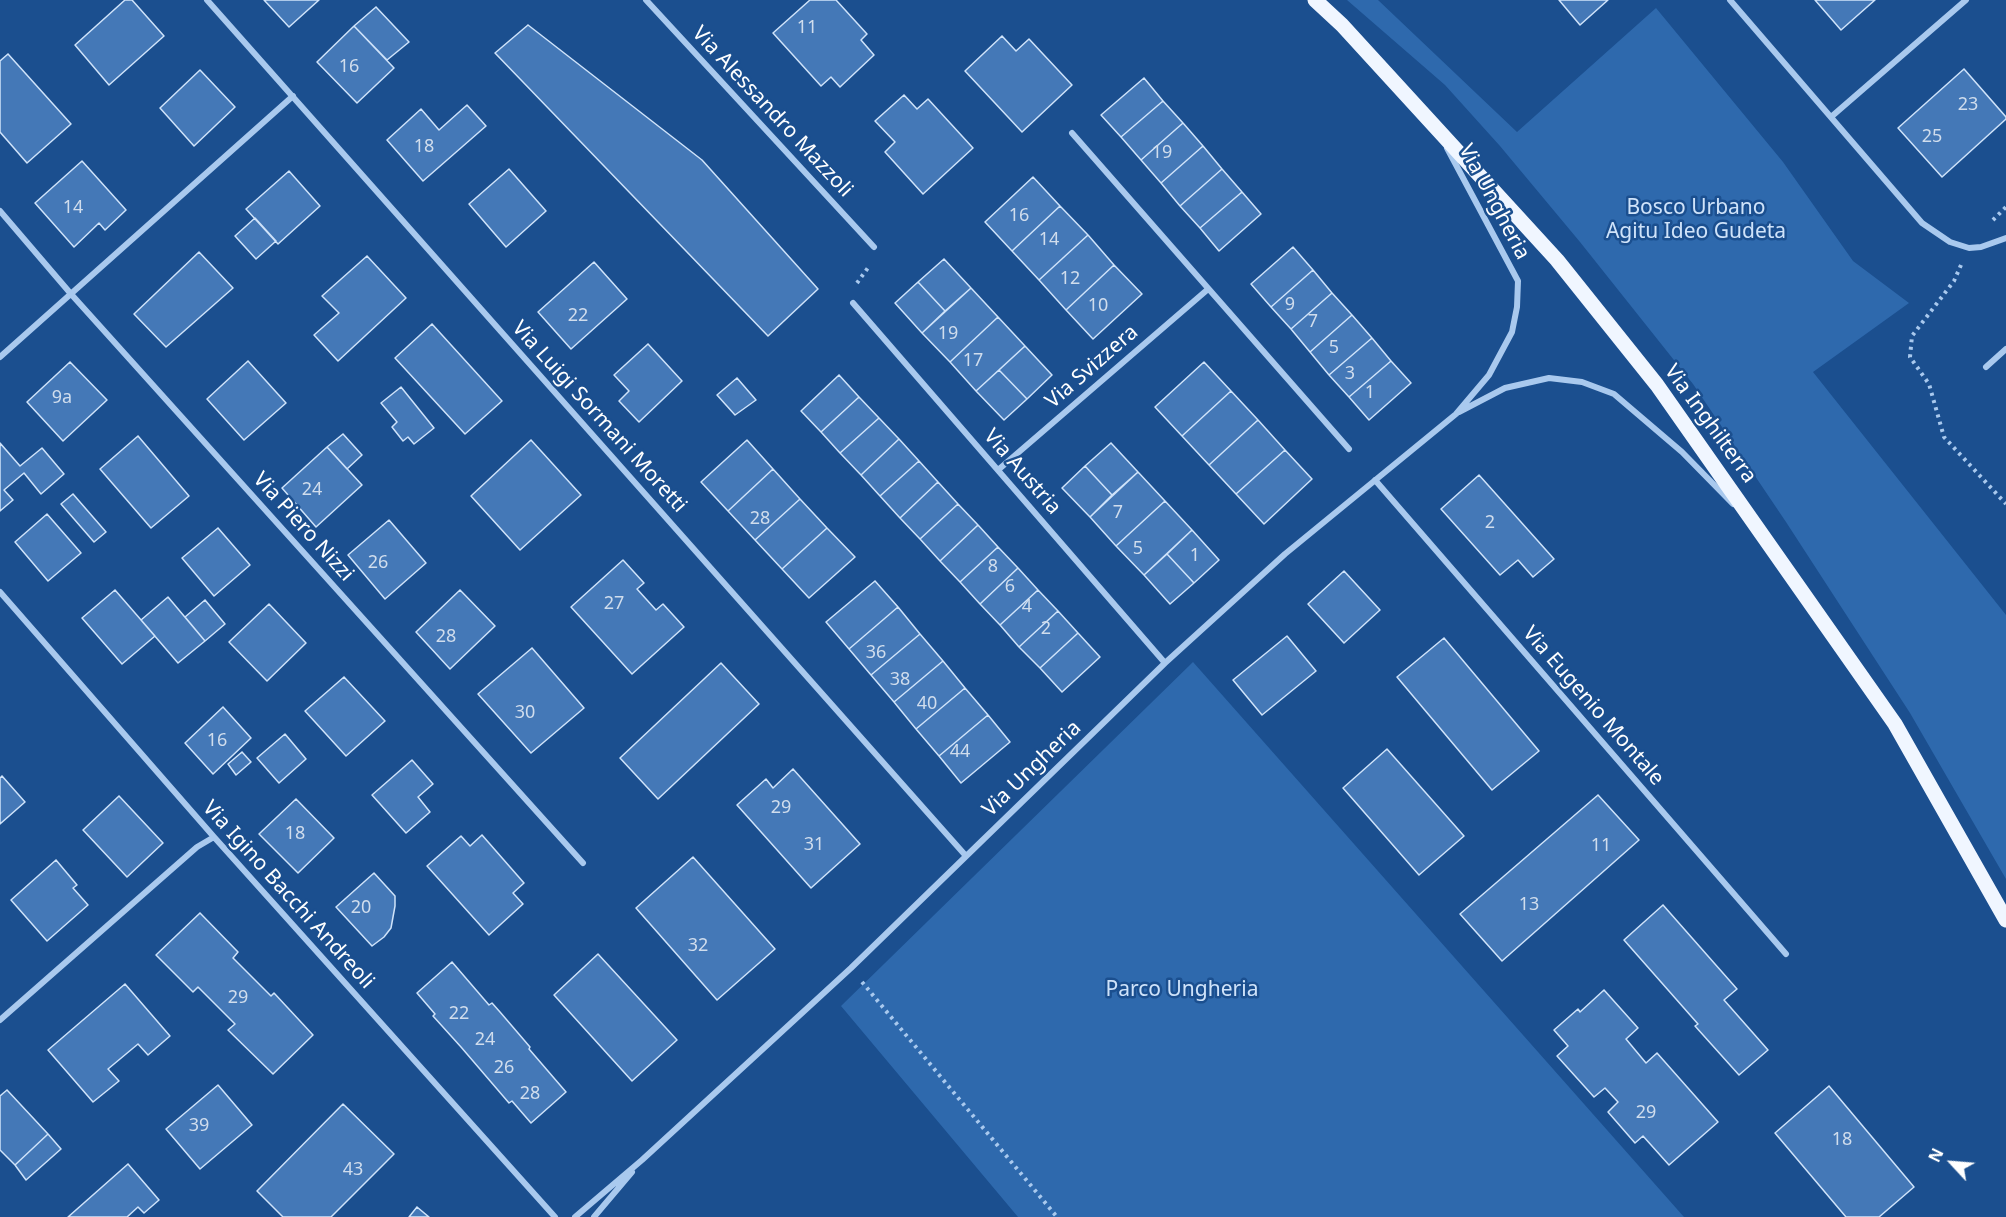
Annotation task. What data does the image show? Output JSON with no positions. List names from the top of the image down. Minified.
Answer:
{"streets":{"main road":["Via Inghilterra"],"street":["Via Alessandro Mazzoli","Via Ungheria","Via Svizzera","Via Luigi Sormani Moretti","Via Austria","Via Piero Nizzi","Via Eugenio Montale","Via Igino Bacchi Andreoli"]},"crossings":[["Via Ungheria","Via Luigi Sormani Moretti"],["Via Ungheria","Via Inghilterra"],["Via Ungheria","Via Austria"],["Via Ungheria","Via Eugenio Montale"],["Via Svizzera","Via Austria"]],"parks":["Bosco Urbano Agitu Ideo Gudeta","Parco Ungheria"],"house_numbers":["11","16","23","25","18","19","14","16","14","12","9","10","22","7","19","5","17","3","1","9a","24","7","28","2","5","1","26","8","6","27","4","2","28","36","38","40","30","16","44","29","18","31","11","13","20","32","29","22","24","26","28","29","39","18","43"],"north":"top left"}
